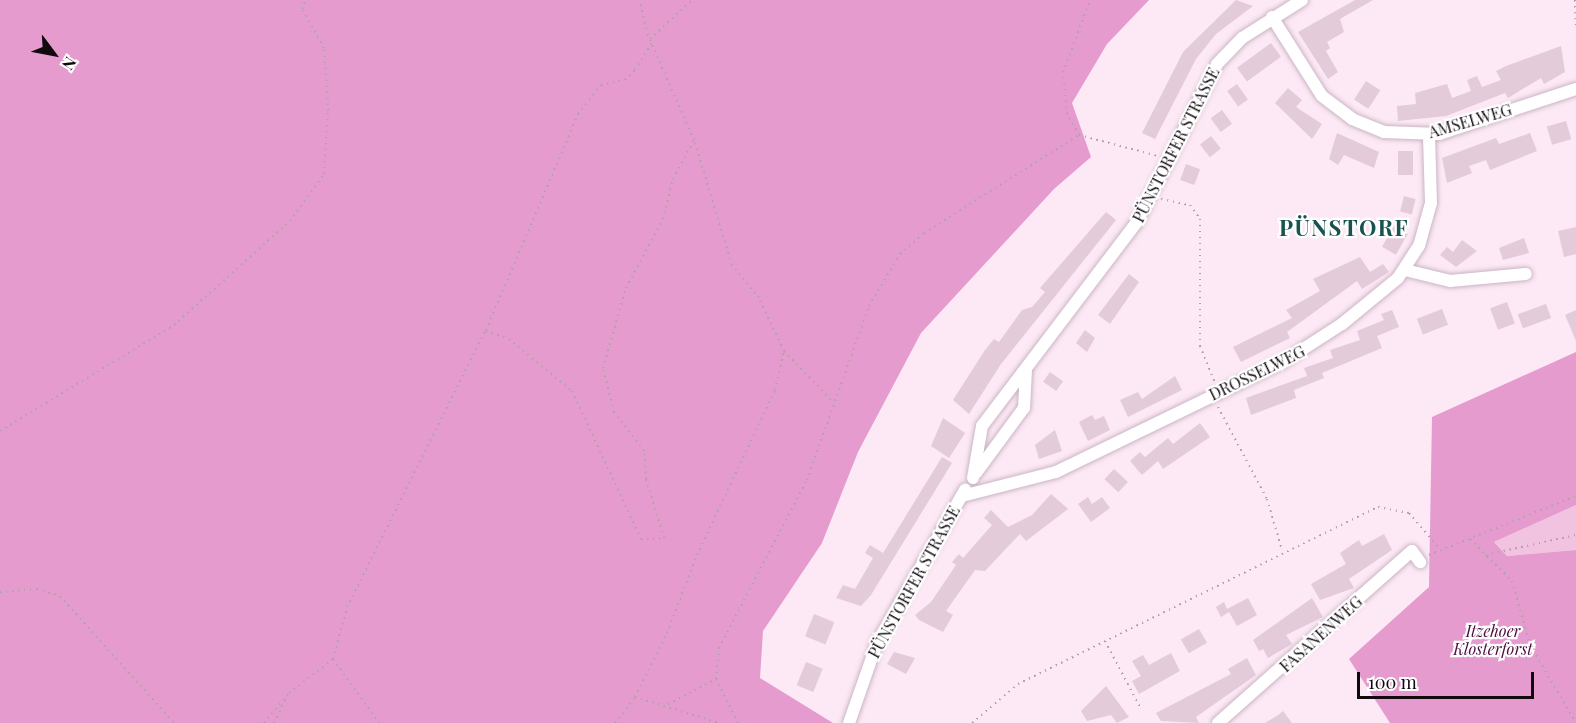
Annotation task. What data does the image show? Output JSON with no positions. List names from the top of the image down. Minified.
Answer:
{"streets":{"street":["AMSELWEG","PÜNSTORFER STRASSE","DROSSELWEG","FASANENWEG"]},"crossings":[["AMSELWEG","PÜNSTORFER STRASSE"],["AMSELWEG","DROSSELWEG"],["PÜNSTORFER STRASSE","DROSSELWEG"]],"districts":["PÜNSTORF"],"parks":["Itzehoer Klosterforst"],"scale_bar":"100 m","north":"bottom right"}
